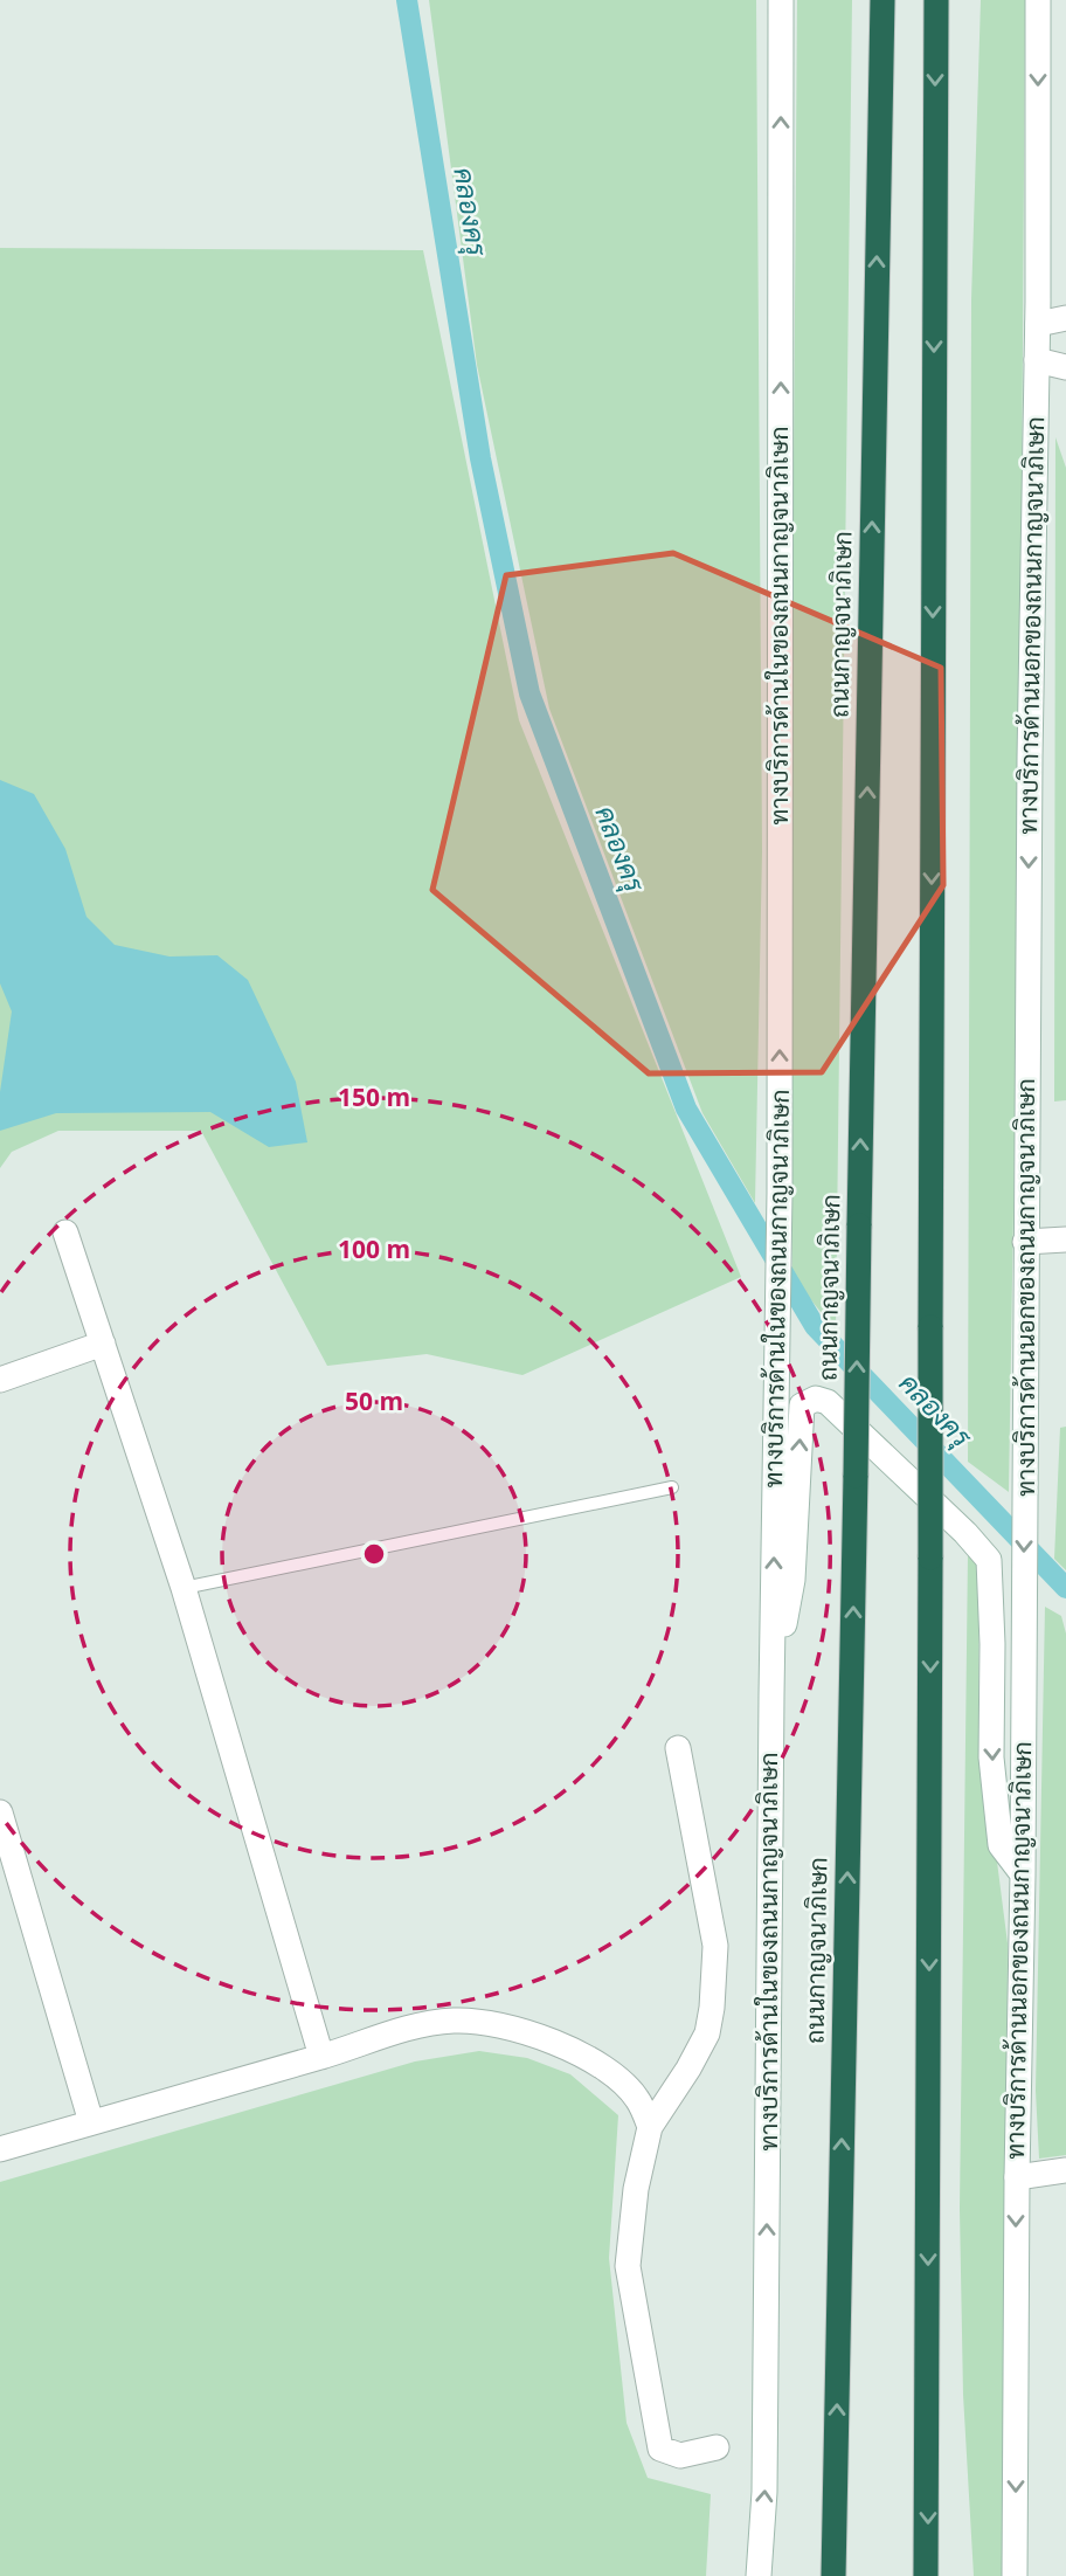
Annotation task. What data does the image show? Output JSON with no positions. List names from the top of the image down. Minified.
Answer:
{"streets":{"highway":["ถนนกาญจนาภิเษก"],"main road":["ทางบริการด้านในของถนนกาญจนาภิเษก","ทางบริการด้านนอกของถนนกาญจนาภิเษก"]},"one_way":["ทางบริการด้านในของถนนกาญจนาภิเษก","ทางบริการด้านนอกของถนนกาญจนาภิเษก"],"water":["คลองครุ"],"rings":["150 m","100 m","50 m"]}
